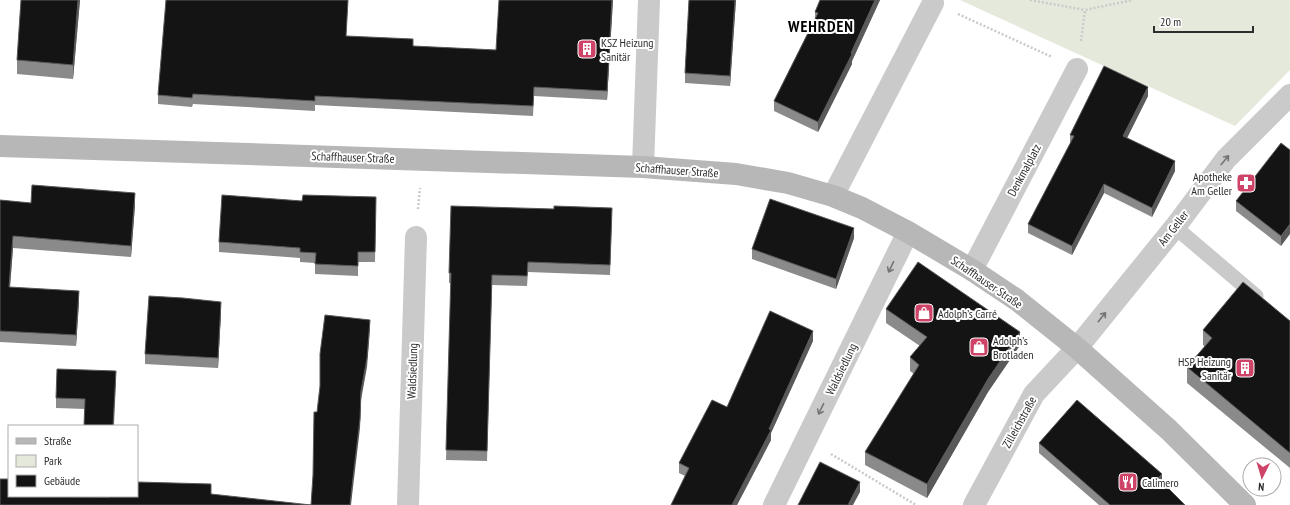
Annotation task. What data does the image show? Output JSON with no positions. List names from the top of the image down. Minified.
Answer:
{"streets":{"street":["Schaffhauser Straße","Denkmalplatz","Am Geller","Waldsiedlung","Zilleichstraße"]},"crossings":[["Schaffhauser Straße","Denkmalplatz"],["Schaffhauser Straße","Am Geller"],["Schaffhauser Straße","Waldsiedlung"],["Schaffhauser Straße","Zilleichstraße"],["Am Geller","Zilleichstraße"]],"one_way":["Am Geller","Waldsiedlung"],"districts":["WEHRDEN"],"places":{"building":["KSZ Heizung Sanitär","HSP Heizung Sanitär"],"pharmacy":["Apotheke Am Geller"],"shop":["Adolph’s Carré","Adolph’s Brotladen"],"restaurant":["Calimero"]},"legend":["Straße","Park","Gebäude"],"scale_bar":"20 m","north":"bottom"}
